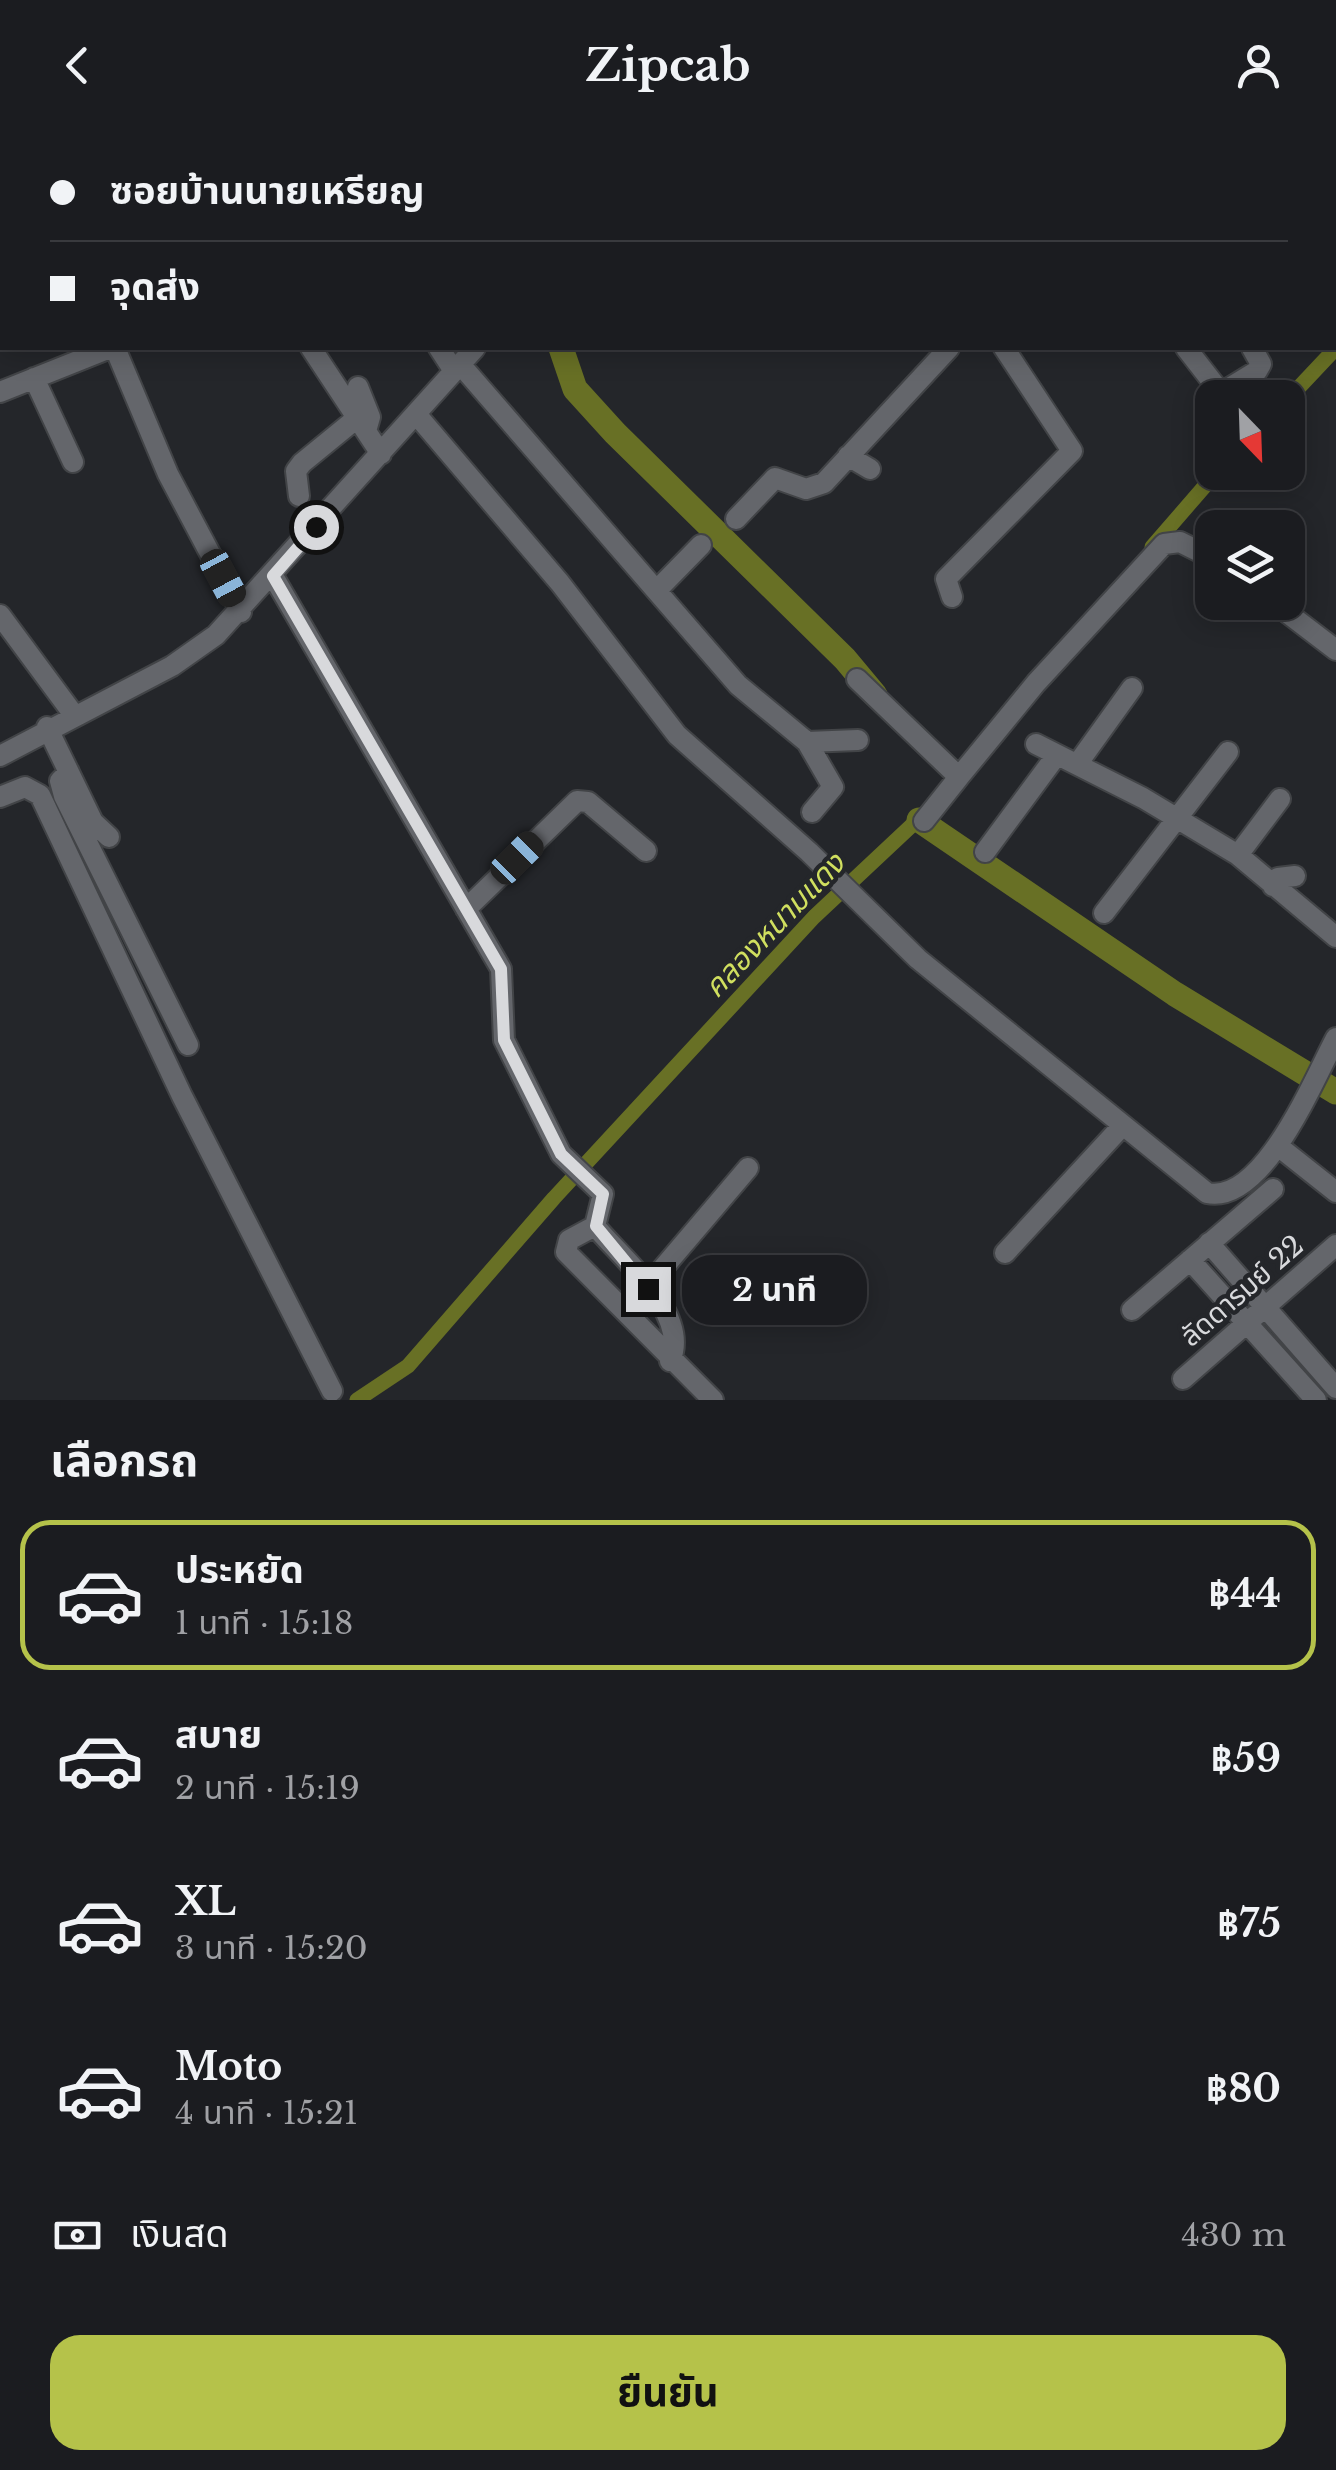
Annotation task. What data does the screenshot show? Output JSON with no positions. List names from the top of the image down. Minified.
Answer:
{"streets":{"street":["ลัดดารมย์ 22"]},"water":["คลองหนามแดง"],"north":"bottom right","page":{"header":"Zipcab","banner":["ซอยบ้านนายเหรียญ","จุดส่ง"],"bubble":"2 นาที","heading":"เลือกรถ","list":[{"name":"ประหยัด","note":"1 นาที · 15:18","value":"฿44"},{"name":"สบาย","note":"2 นาที · 15:19","value":"฿59"},{"name":"XL","note":"3 นาที · 15:20","value":"฿75"},{"name":"Moto","note":"4 นาที · 15:21","value":"฿80"}],"pay":["เงินสด","430 m"],"buttons":"ยืนยัน"}}
